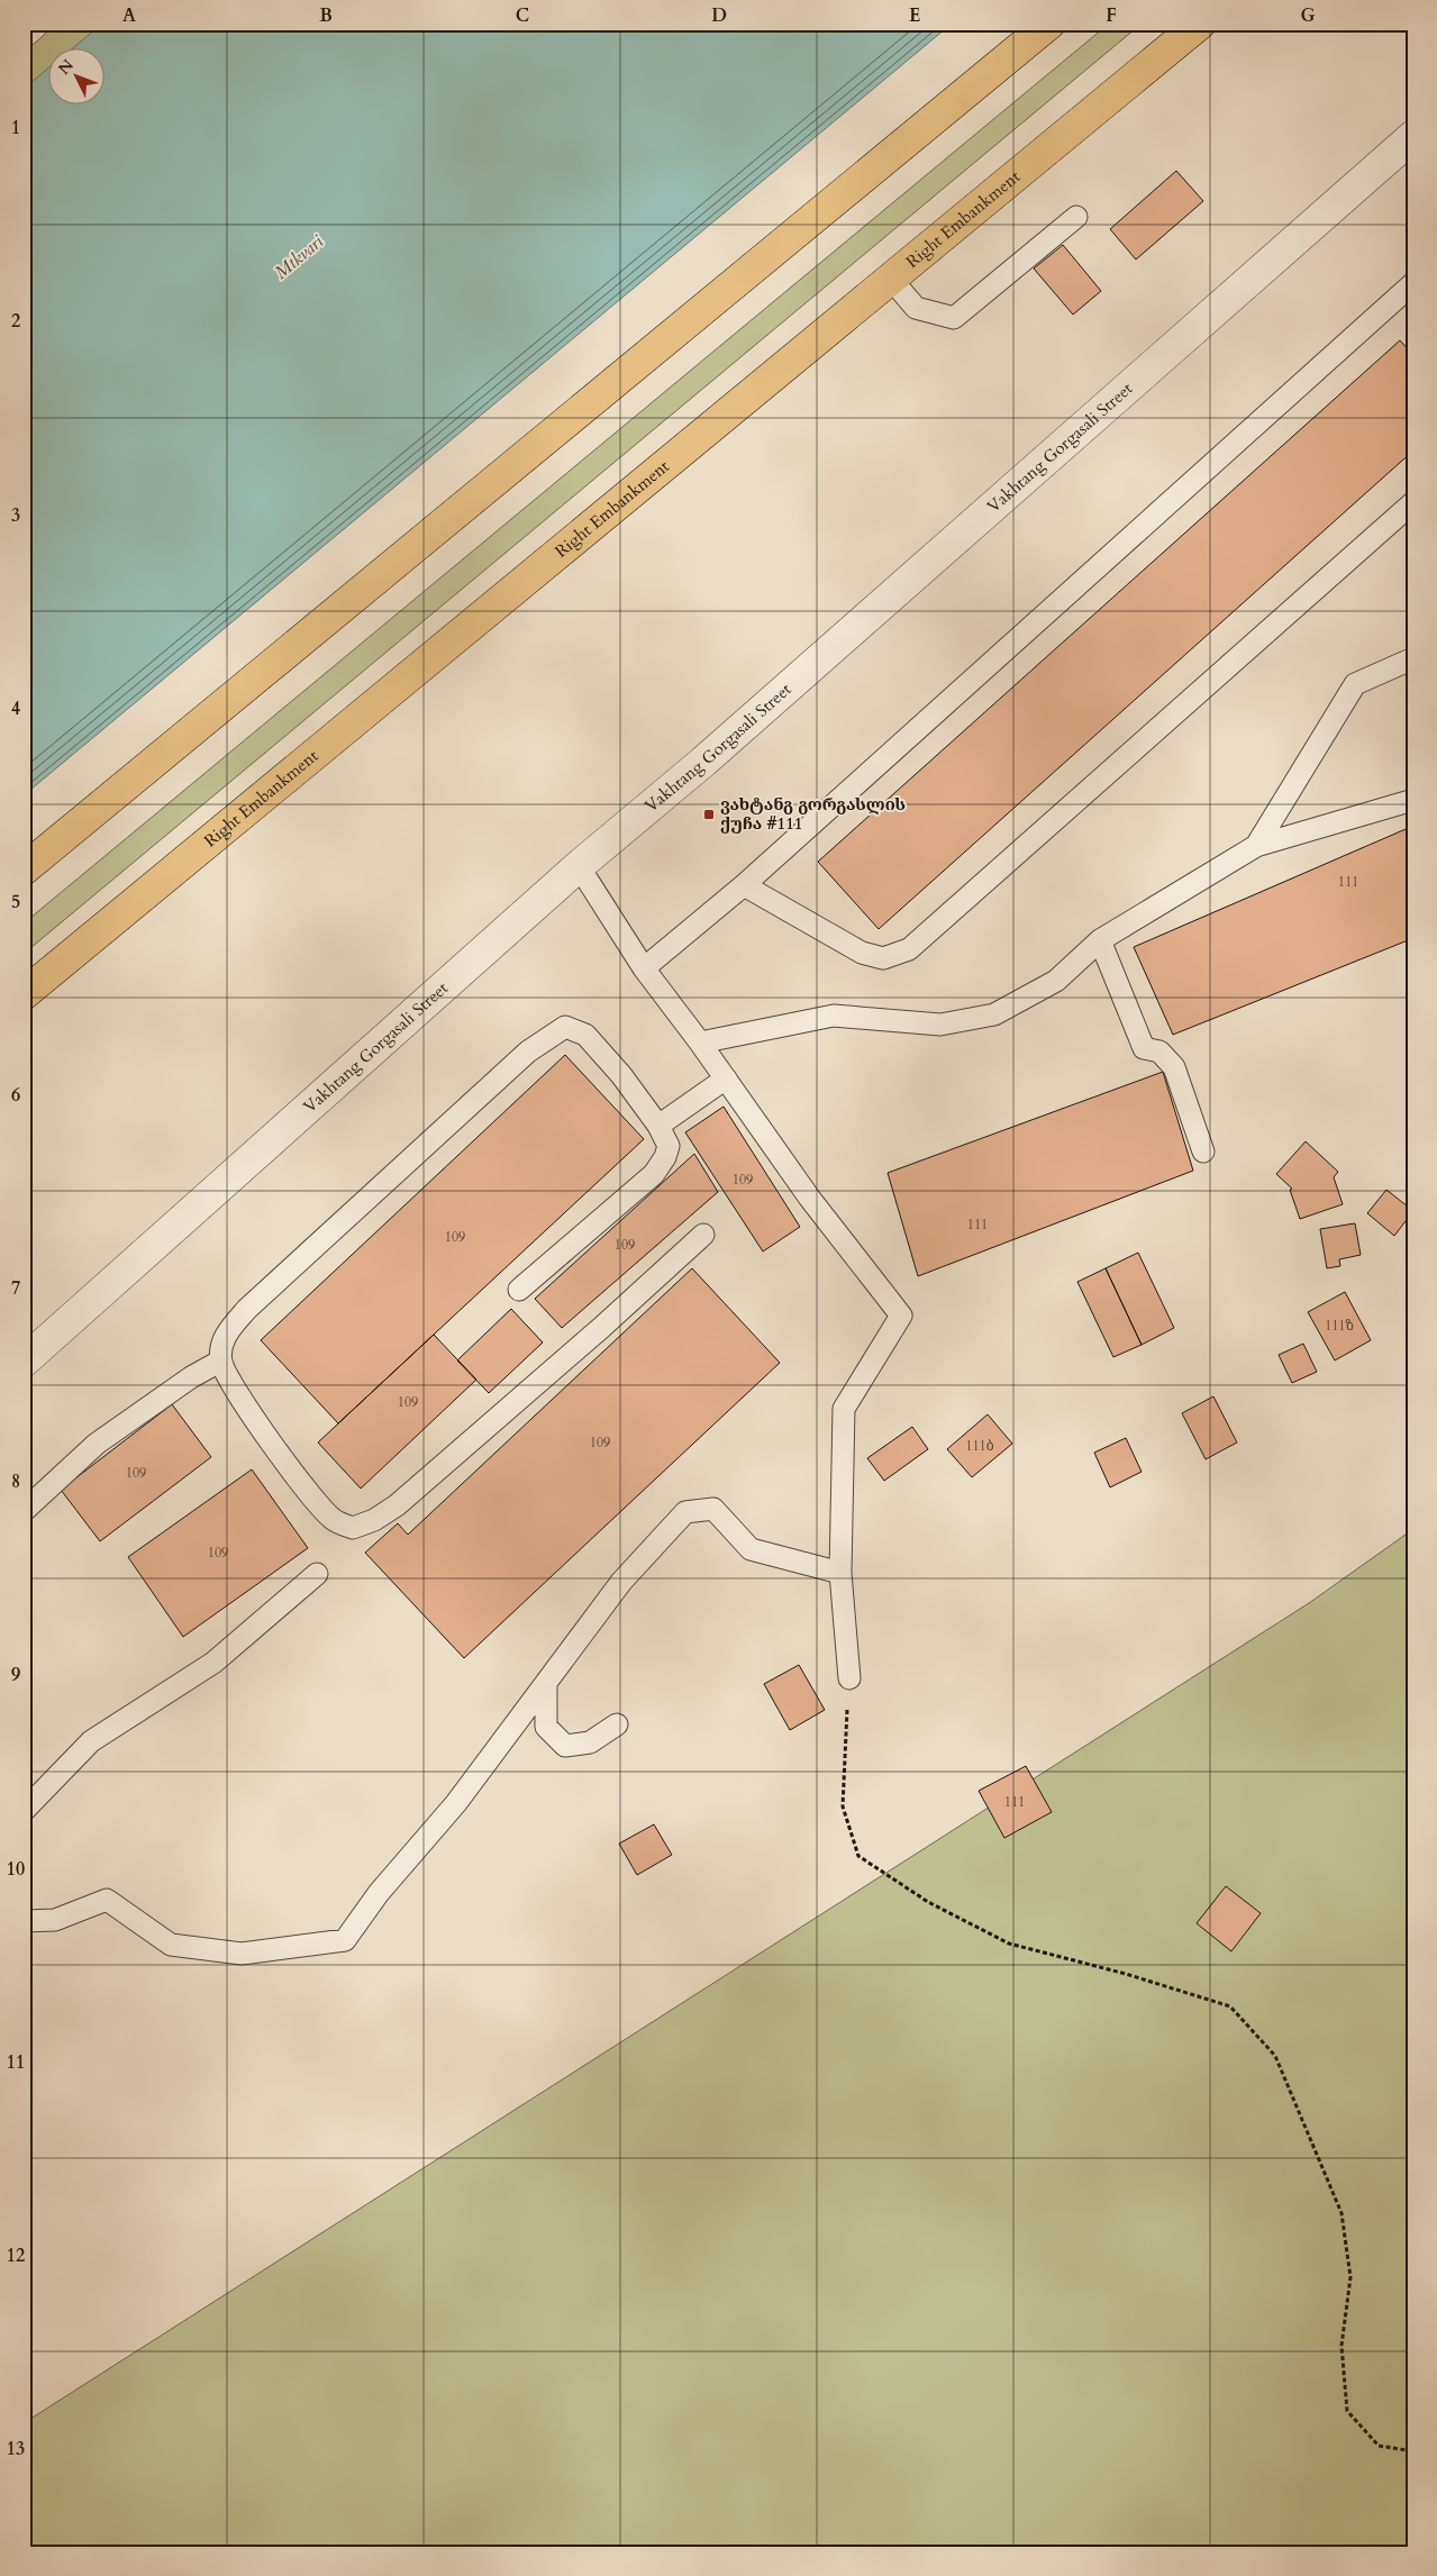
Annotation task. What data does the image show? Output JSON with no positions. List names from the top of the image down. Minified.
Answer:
{"streets":{"highway":["Right Embankment"],"street":["Vakhtang Gorgasali Street"]},"water":["Mtkvari"],"places":{"transit":["ვახტანგ გორგასლის ქუჩა #111"]},"house_numbers":["111","109","111","109","109","111ზ","109","109","111ბ","109","109","111"],"north":"top left","grid":{"columns":["A","B","C","D","E","F","G"],"rows":["1","2","3","4","5","6","7","8","9","10","11","12","13"]}}
